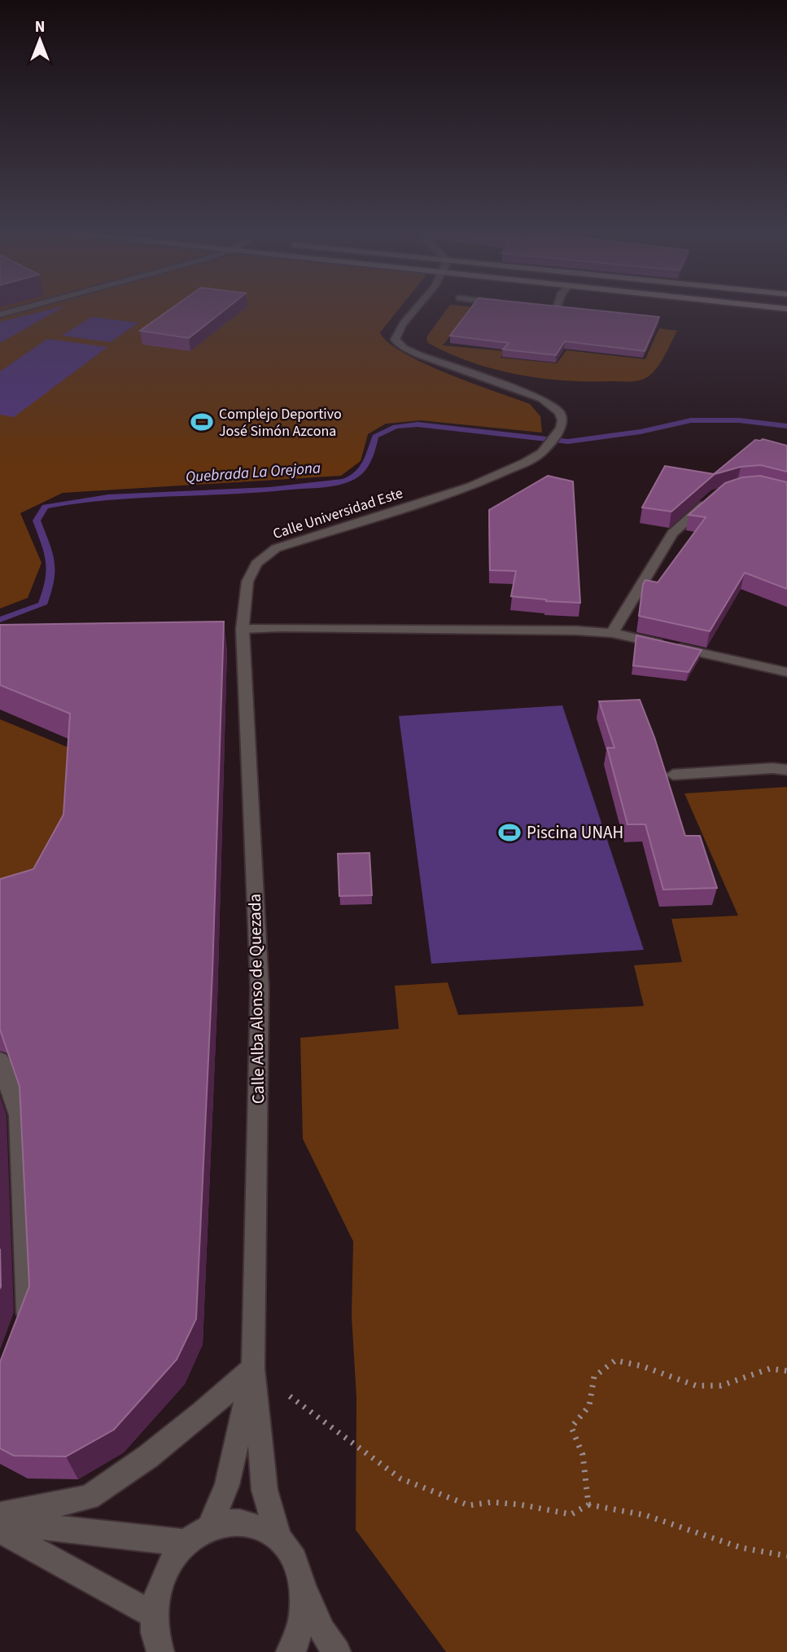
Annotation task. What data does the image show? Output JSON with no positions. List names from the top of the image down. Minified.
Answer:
{"streets":{"street":["Calle Universidad Este","Calle Alba Alonso de Quezada"]},"crossings":[["Calle Universidad Este","Calle Alba Alonso de Quezada"]],"water":["Quebrada La Orejona"],"places":{"sports":["Complejo Deportivo José Simón Azcona","Piscina UNAH"]},"north":"top"}
